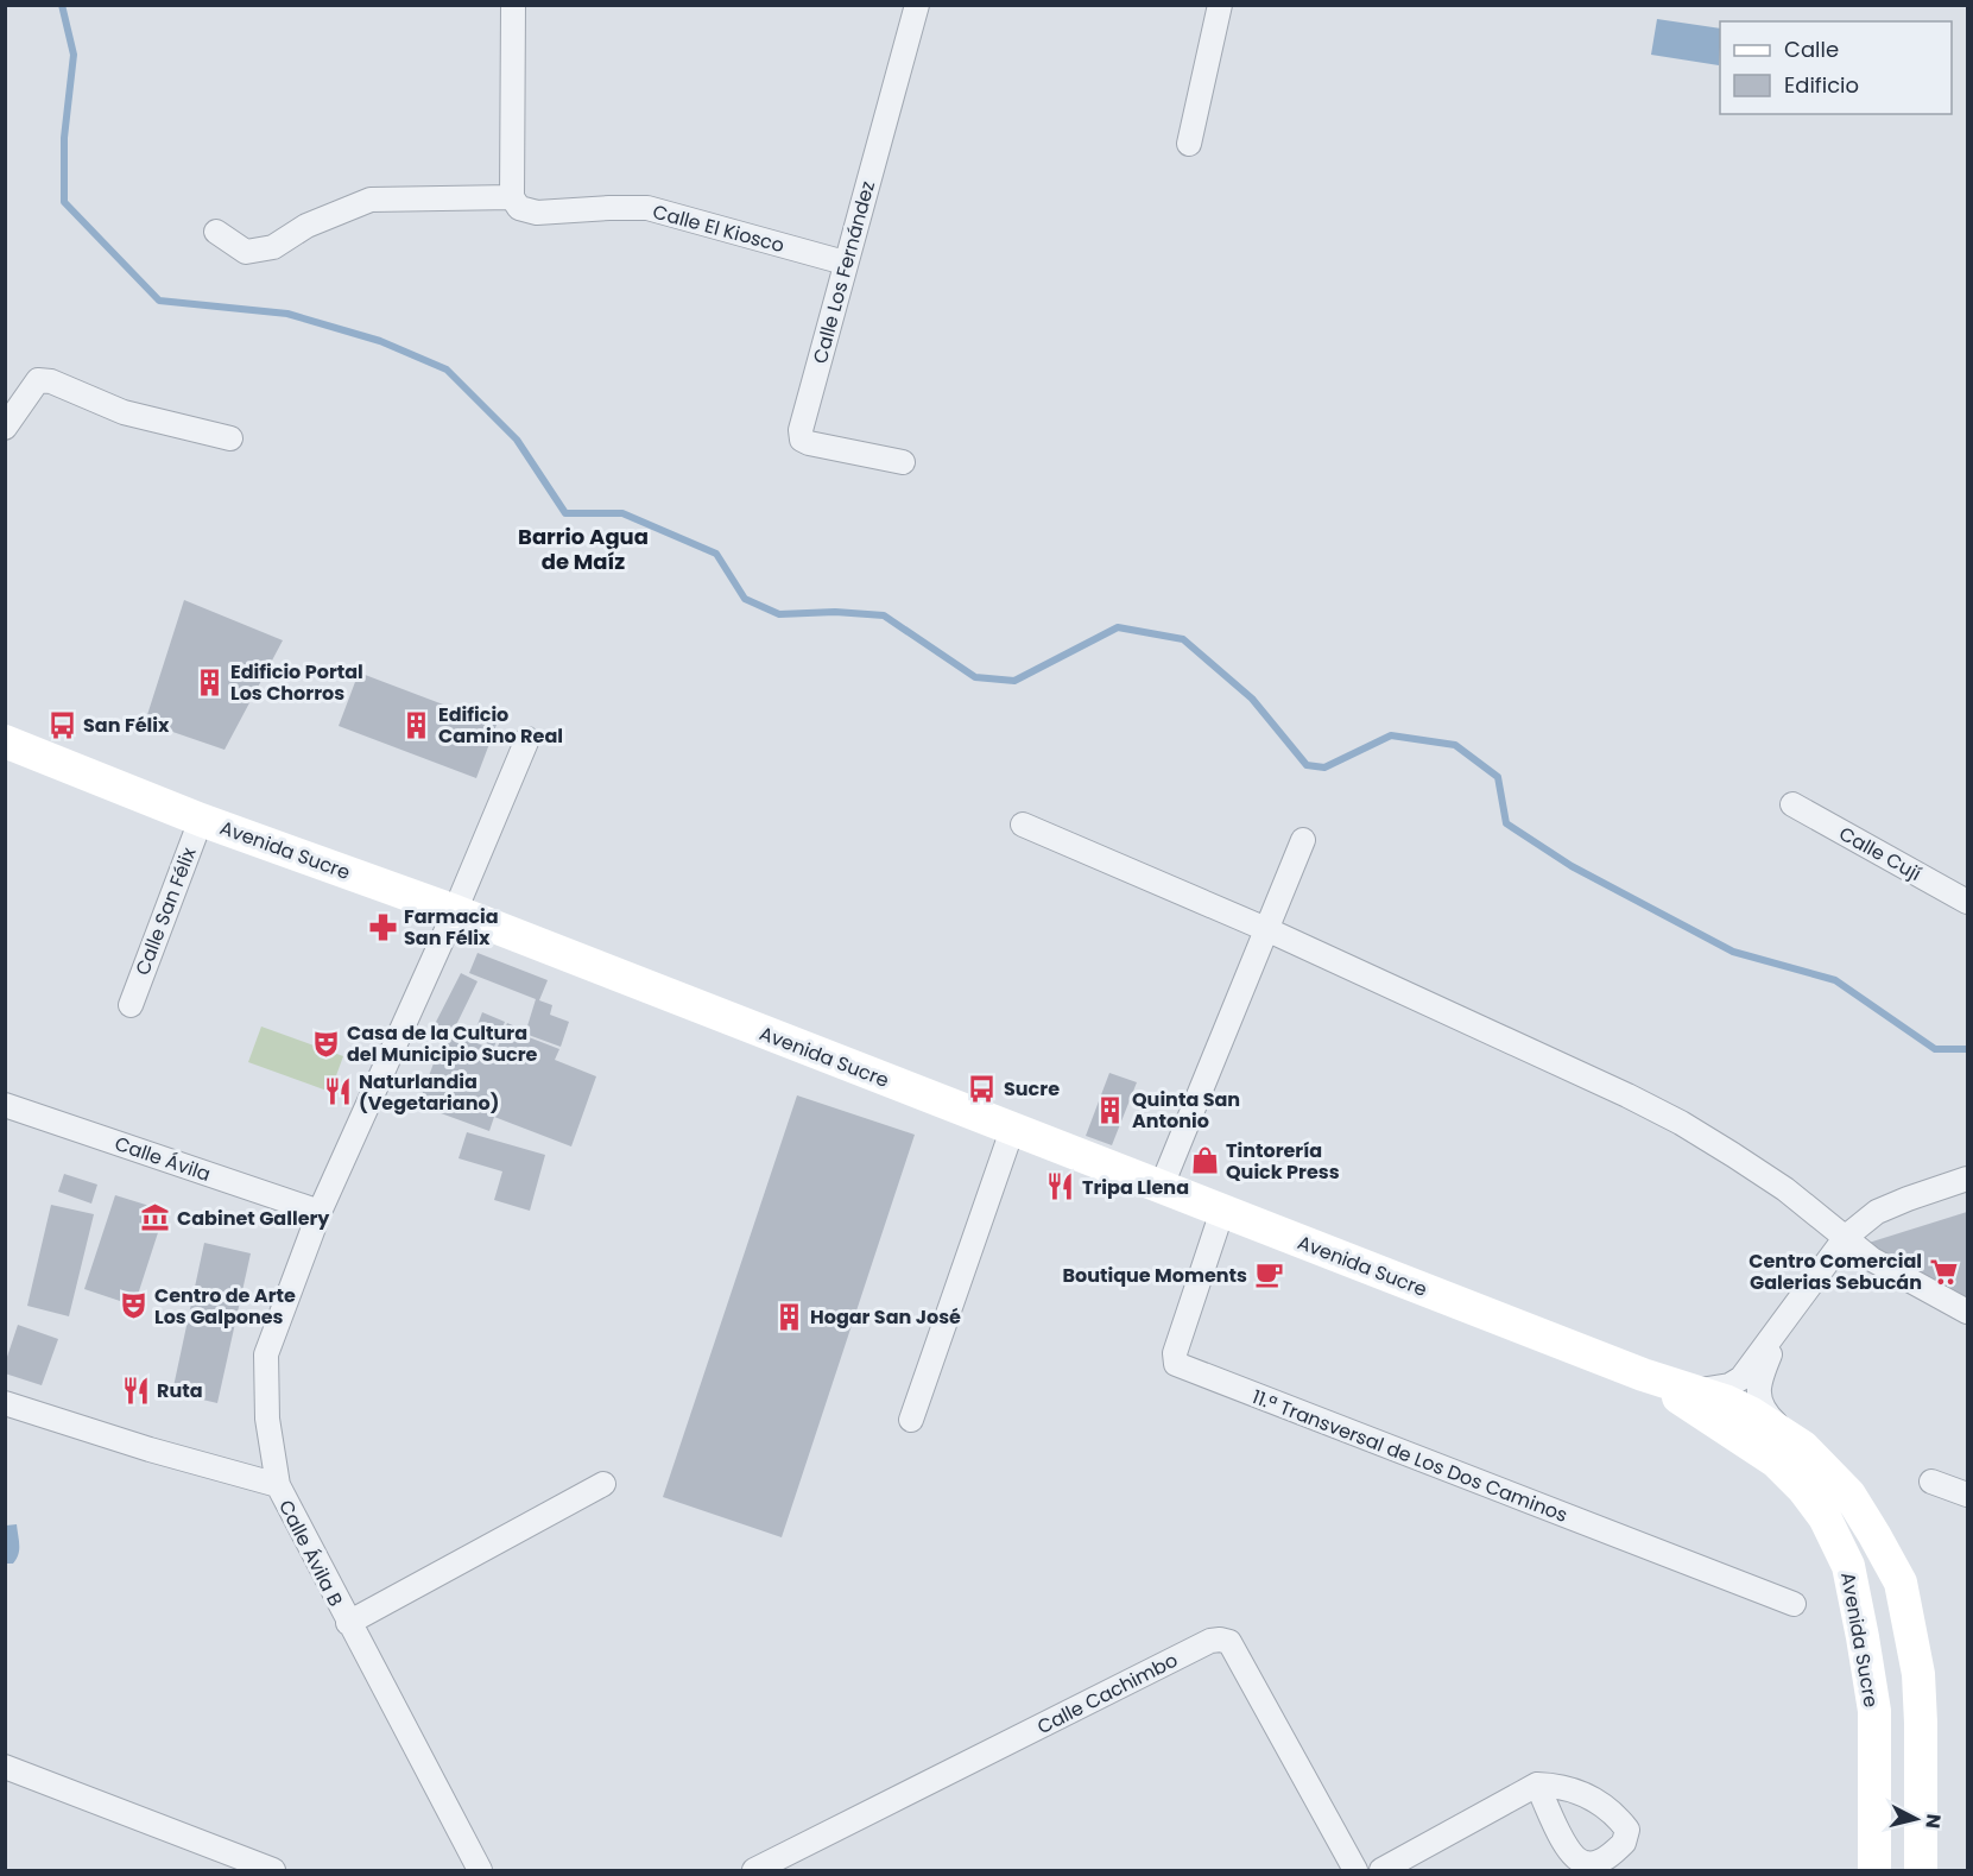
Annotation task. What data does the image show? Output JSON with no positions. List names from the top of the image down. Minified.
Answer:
{"streets":{"main road":["Avenida Sucre"],"street":["Calle El Kiosco","Calle Los Fernández","Calle Cují","Calle San Félix","Calle Ávila","11.ª Transversal de Los Dos Caminos","Calle Ávila B","Calle Cachimbo"]},"crossings":[["Calle El Kiosco","Calle Los Fernández"],["Avenida Sucre","Calle San Félix"],["Avenida Sucre","11.ª Transversal de Los Dos Caminos"]],"districts":["Barrio Agua de Maíz"],"places":{"building":["Edificio Portal Los Chorros","Edificio Camino Real","Quinta San Antonio","Hogar San José"],"bus stop":["San Félix","Sucre"],"pharmacy":["Farmacia San Félix"],"theatre":["Casa de la Cultura del Municipio Sucre","Centro de Arte Los Galpones"],"restaurant":["Naturlandia (Vegetariano)","Tripa Llena","Ruta"],"shop":["Tintorería Quick Press"],"museum":["Cabinet Gallery"],"supermarket":["Centro Comercial Galerias Sebucán"],"cafe":["Boutique Moments"]},"legend":["Calle","Edificio"],"north":"right"}
